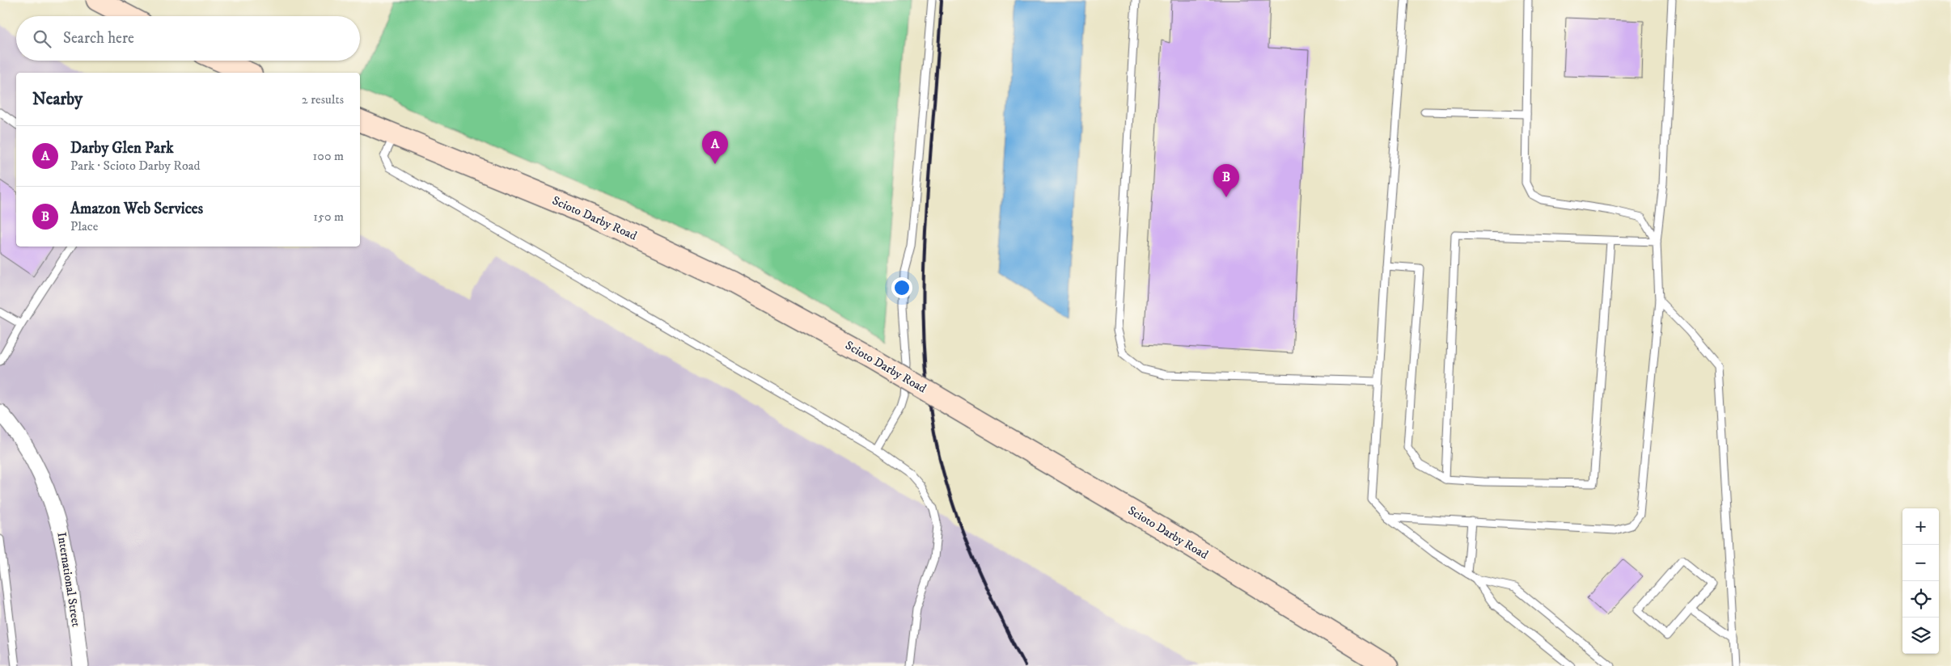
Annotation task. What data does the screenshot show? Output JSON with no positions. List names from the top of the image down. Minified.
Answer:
{"streets":{"main road":["Scioto Darby Road"],"street":["International Street"]},"page":{"search":"Search here","heading":["Nearby","2 results"],"list":[{"mark":"A","name":"Darby Glen Park","note":"Park · Scioto Darby Road","value":"100 m"},{"mark":"B","name":"Amazon Web Services","note":"Place","value":"150 m"}],"pins":["A","B"],"map_buttons":["+","−"]}}
